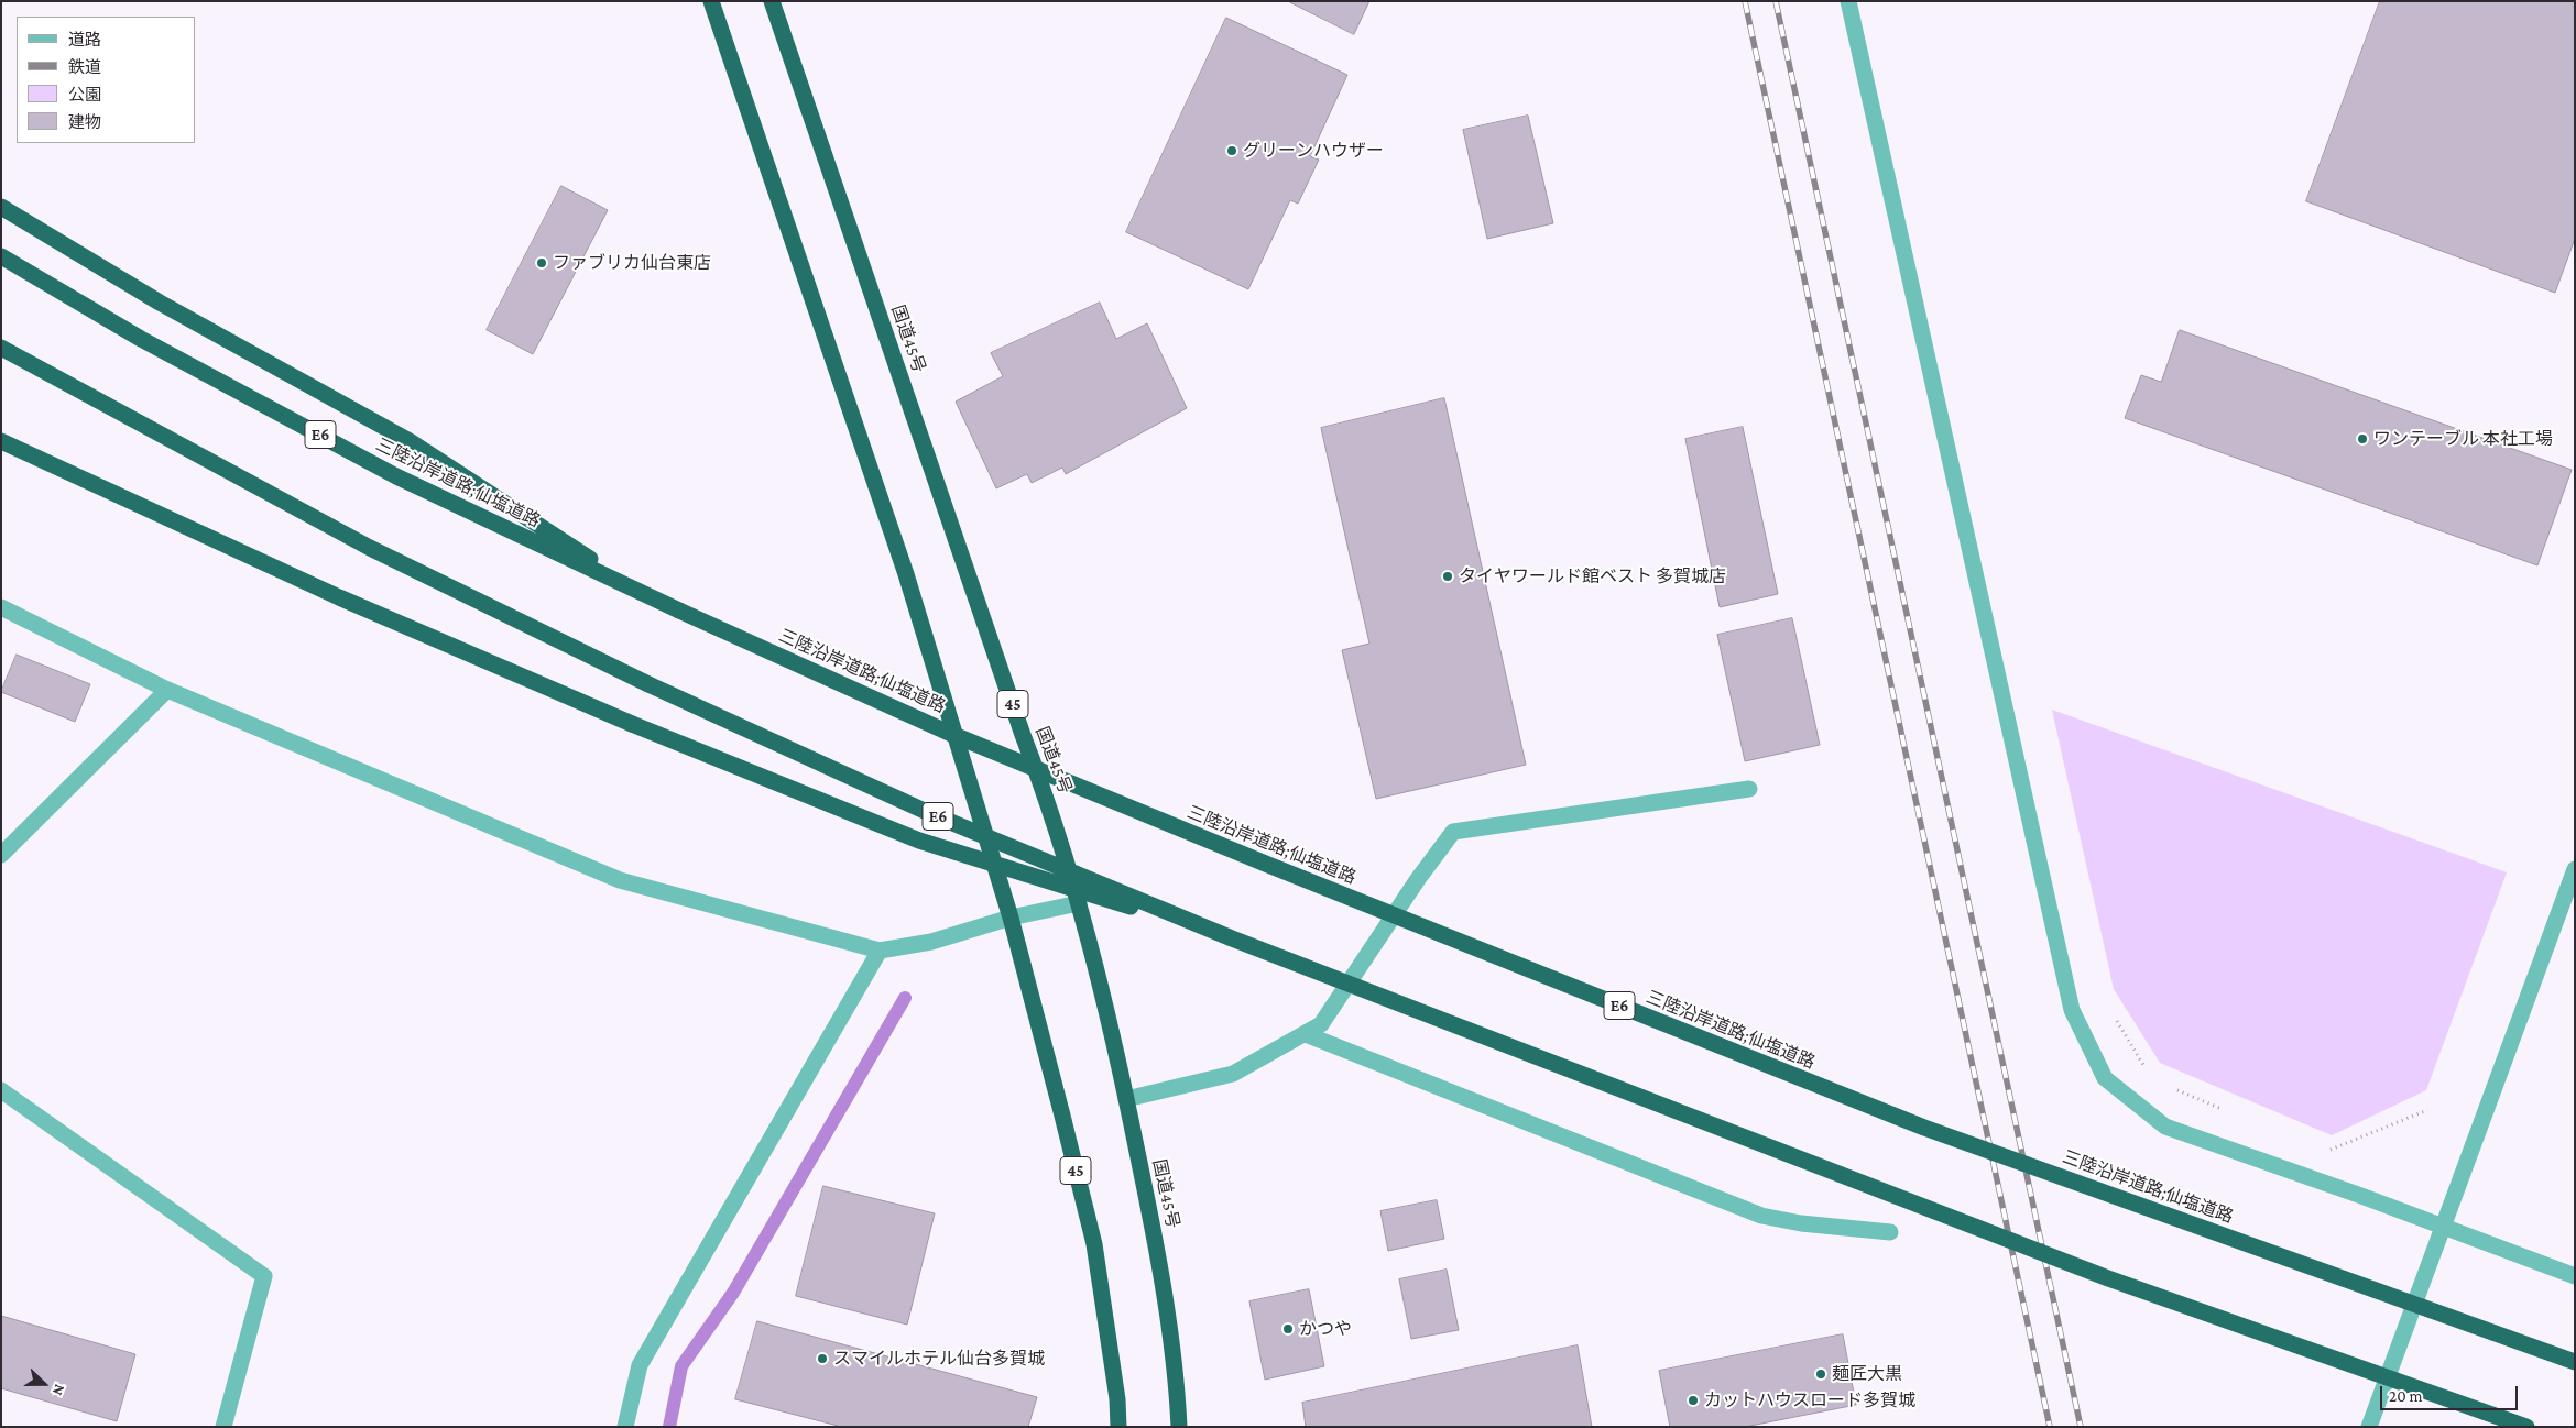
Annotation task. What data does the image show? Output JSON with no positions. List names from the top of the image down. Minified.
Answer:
{"streets":{"highway":["国道45号","E6","三陸沿岸道路;仙塩道路","45"]},"places":["グリーンハウザー","ファブリカ仙台東店","ワンテーブル 本社工場","タイヤワールド館ベスト 多賀城店","かつや","スマイルホテル仙台多賀城","麺匠大黒","カットハウスロード多賀城"],"legend":["道路","鉄道","公園","建物"],"scale_bar":"20 m","north":"right"}
